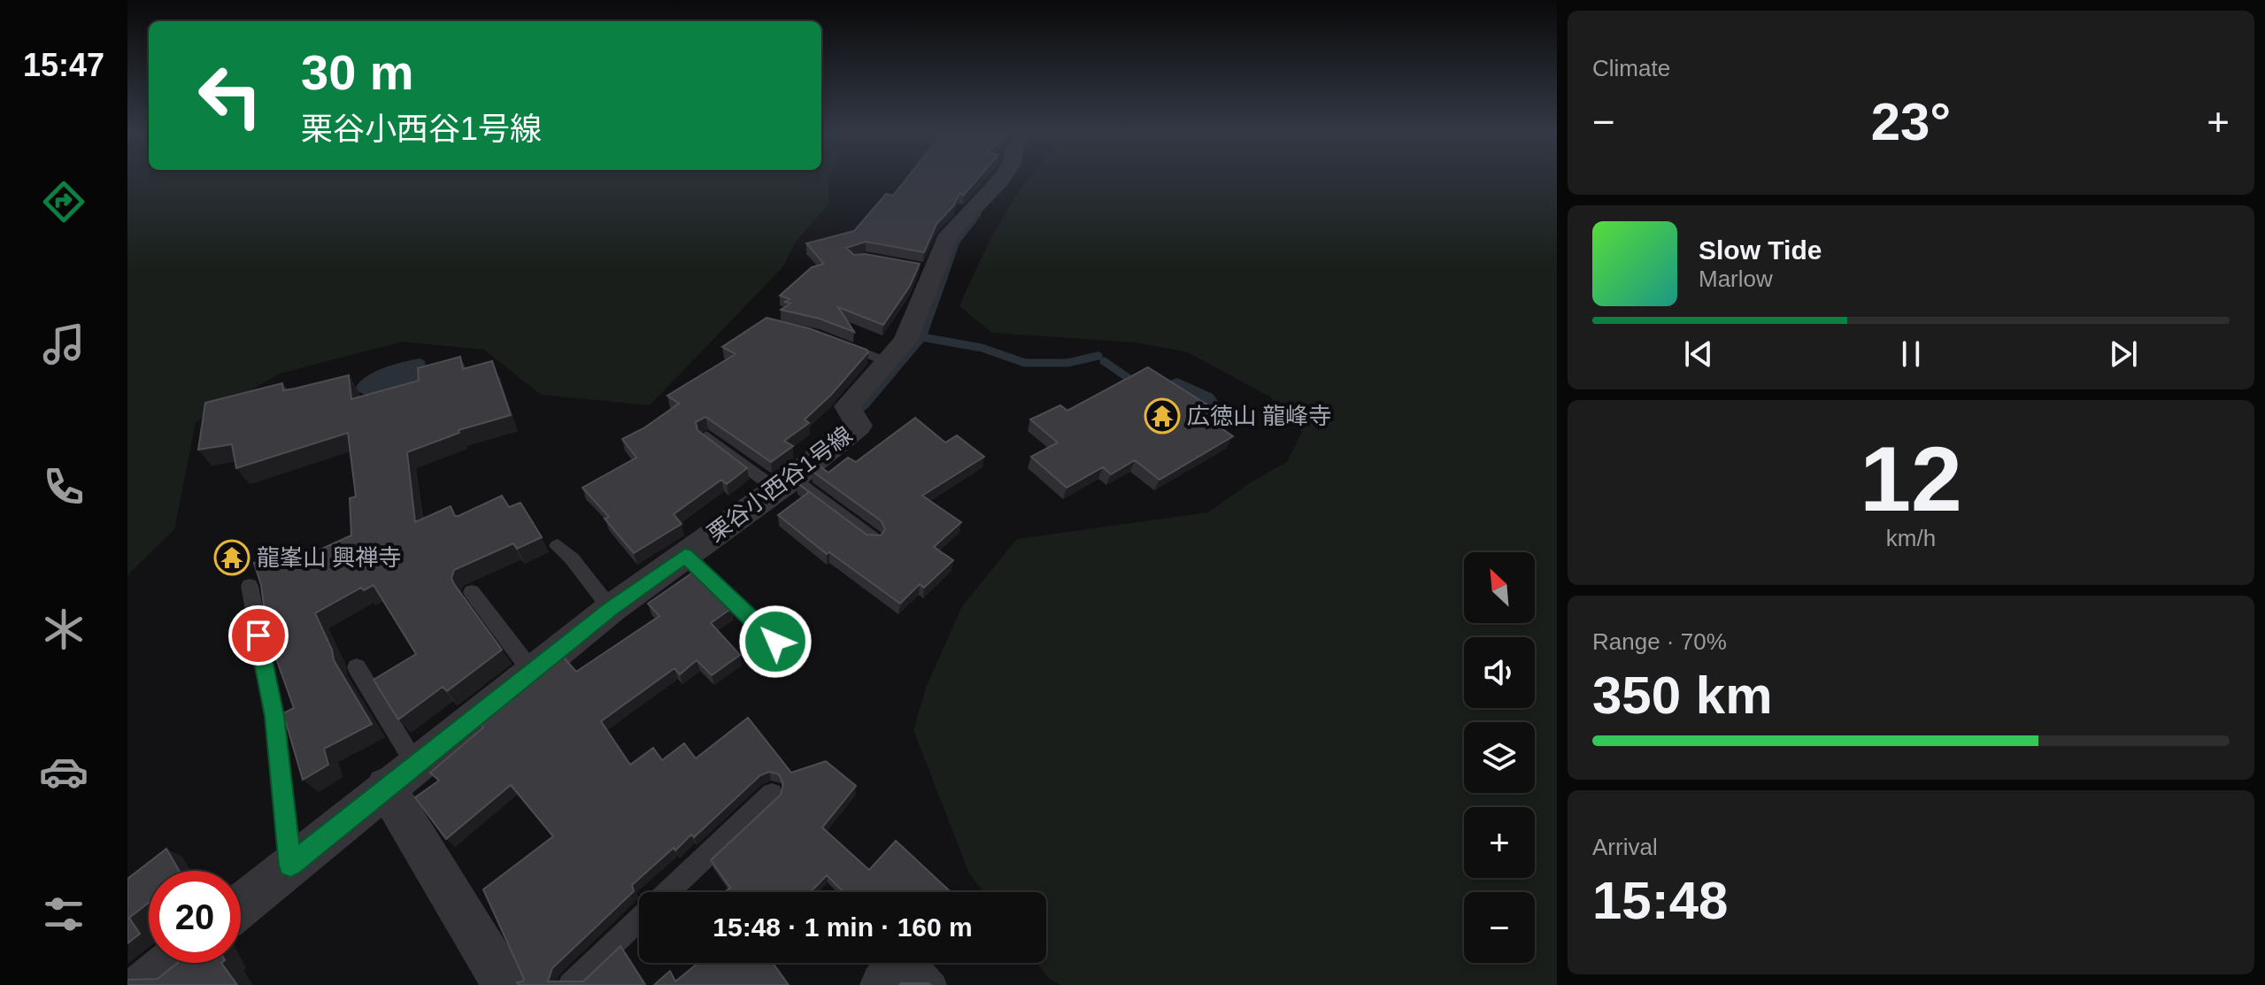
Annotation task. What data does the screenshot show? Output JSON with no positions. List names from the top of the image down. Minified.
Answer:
{"streets":{"street":["栗谷小西谷1号線"]},"places":{"temple":["広徳山 龍峰寺","龍峯山 興禅寺"]},"north":"top left","page":{"tabs":"15:47","tile":["Climate",["12","km/h"],["Range · 70%","350 km"],["Arrival","15:48"]],"turn":["30 m","栗谷小西谷1号線"],"heat":["−","23°","+"],"song":["Slow Tide","Marlow"],"map_buttons":["+","−"],"limit":"20","trip":"15:48 · 1 min · 160 m"}}
